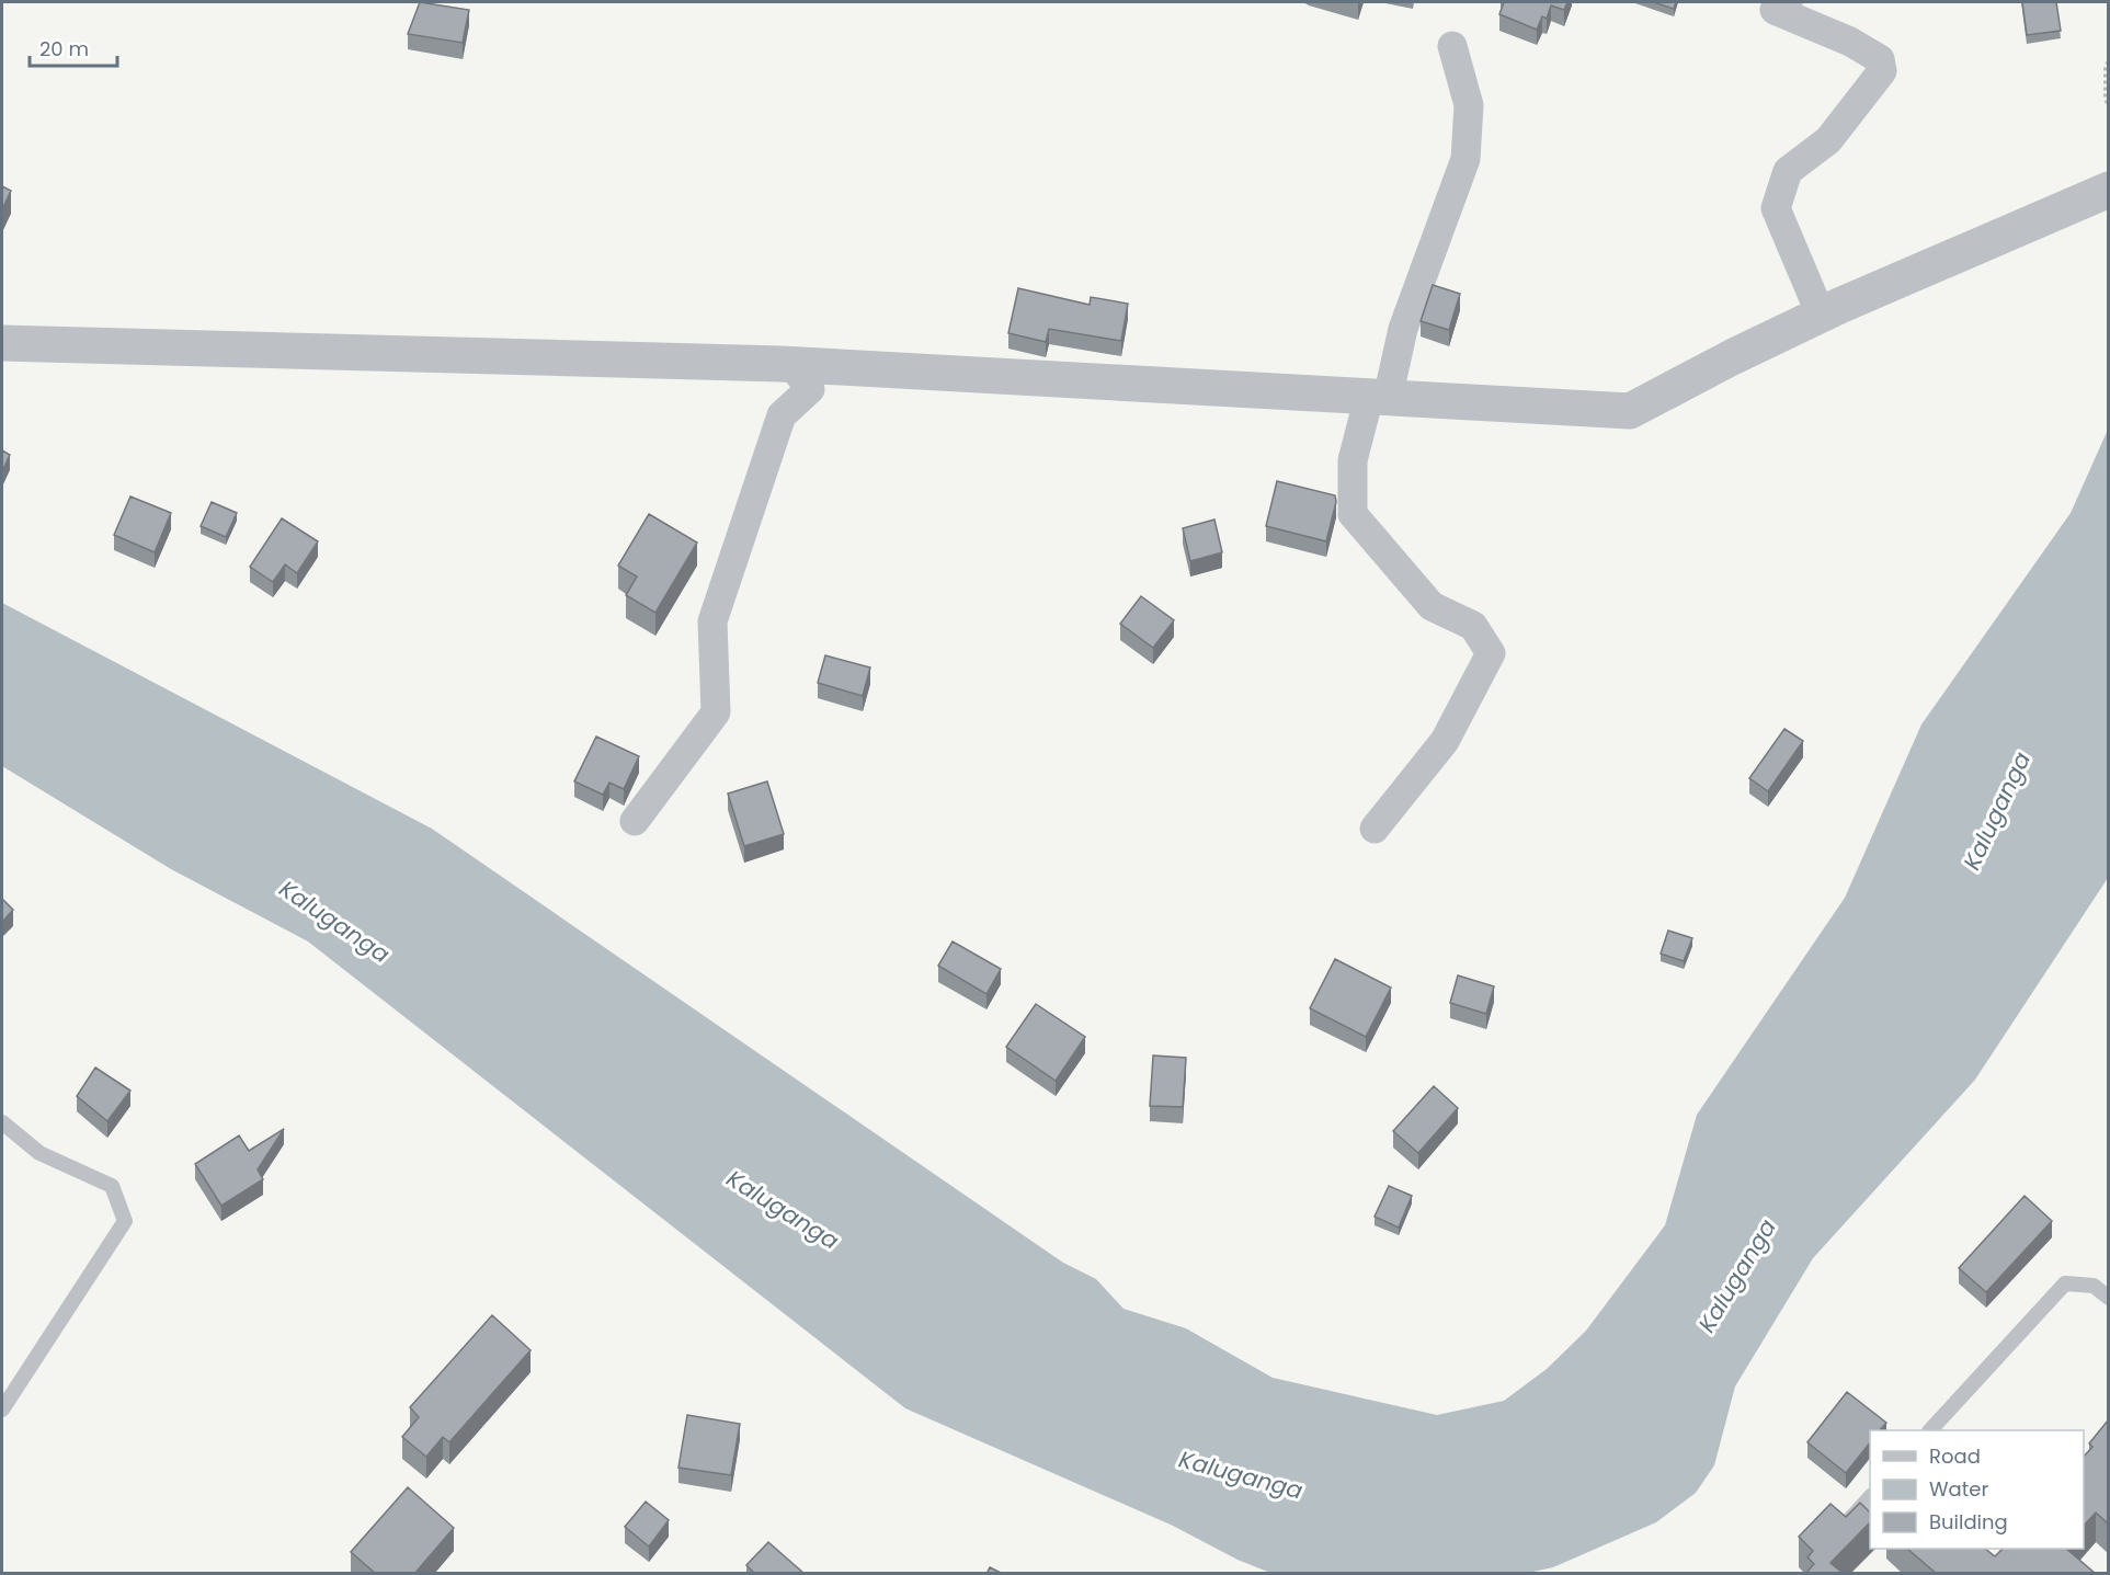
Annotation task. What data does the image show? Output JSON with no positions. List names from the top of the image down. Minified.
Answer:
{"water":["Kaluganga"],"legend":["Road","Water","Building"],"scale_bar":"20 m"}
